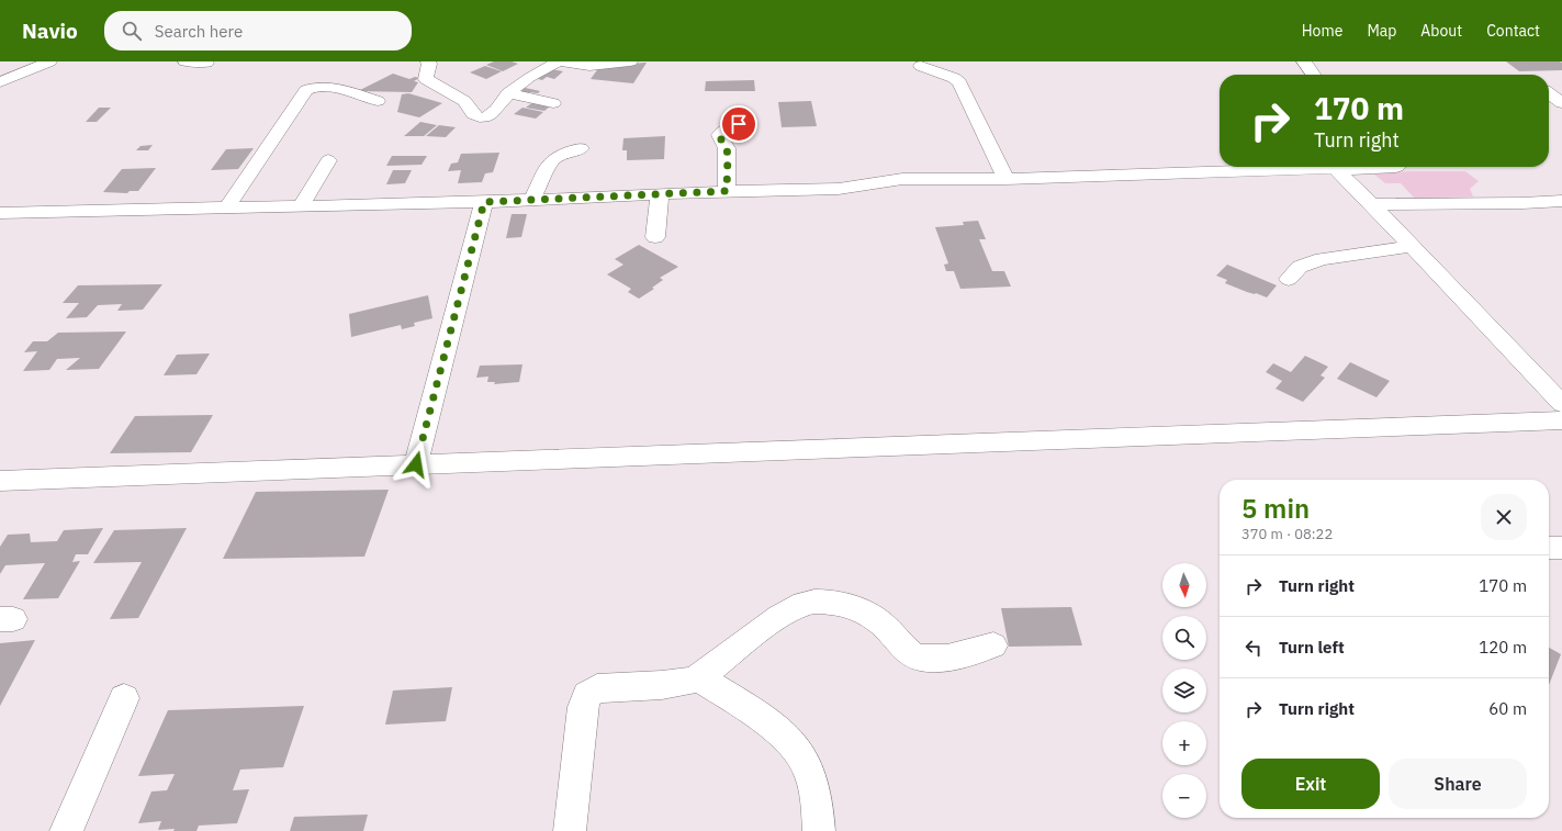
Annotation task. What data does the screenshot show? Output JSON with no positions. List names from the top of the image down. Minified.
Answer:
{"north":"bottom","page":{"header":"Navio","search":"Search here","nav":["Home","Map","About","Contact"],"turn":["170 m","Turn right"],"heading":["5 min","370 m · 08:22"],"list":[{"name":"Turn right","value":"170 m"},{"name":"Turn left","value":"120 m"},{"name":"Turn right","value":"60 m"}],"map_buttons":["+","−"],"buttons":["Exit","Share"]}}
